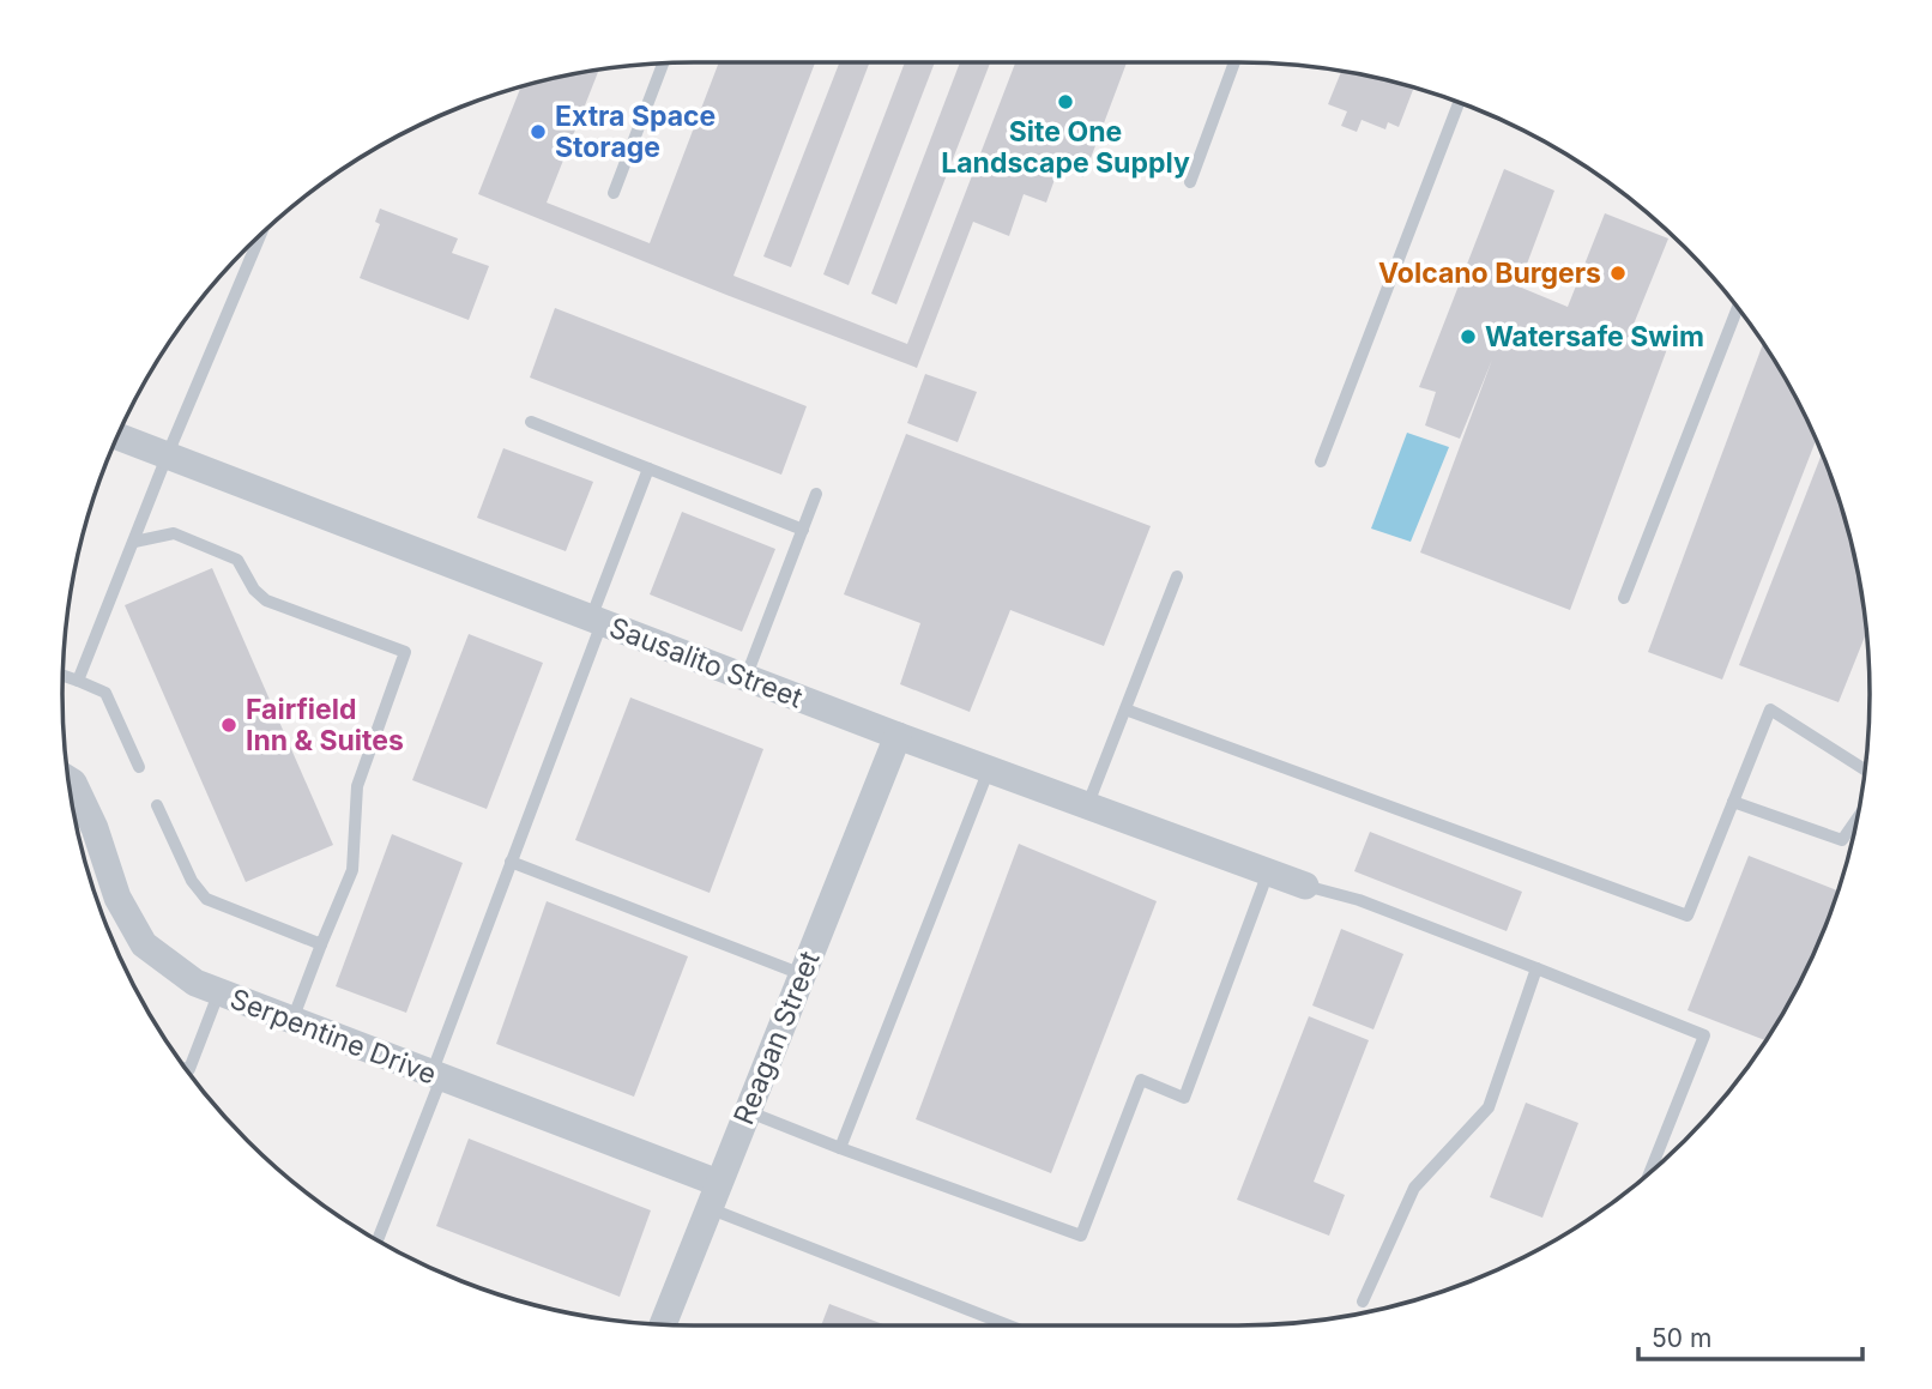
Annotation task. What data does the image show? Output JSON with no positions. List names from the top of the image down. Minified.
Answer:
{"streets":{"street":["Sausalito Street","Serpentine Drive","Reagan Street"]},"crossings":[["Sausalito Street","Reagan Street"],["Serpentine Drive","Reagan Street"]],"places":["Site One Landscape Supply","Extra Space Storage","Volcano Burgers","Watersafe Swim","Fairfield Inn & Suites"],"scale_bar":"50 m"}
